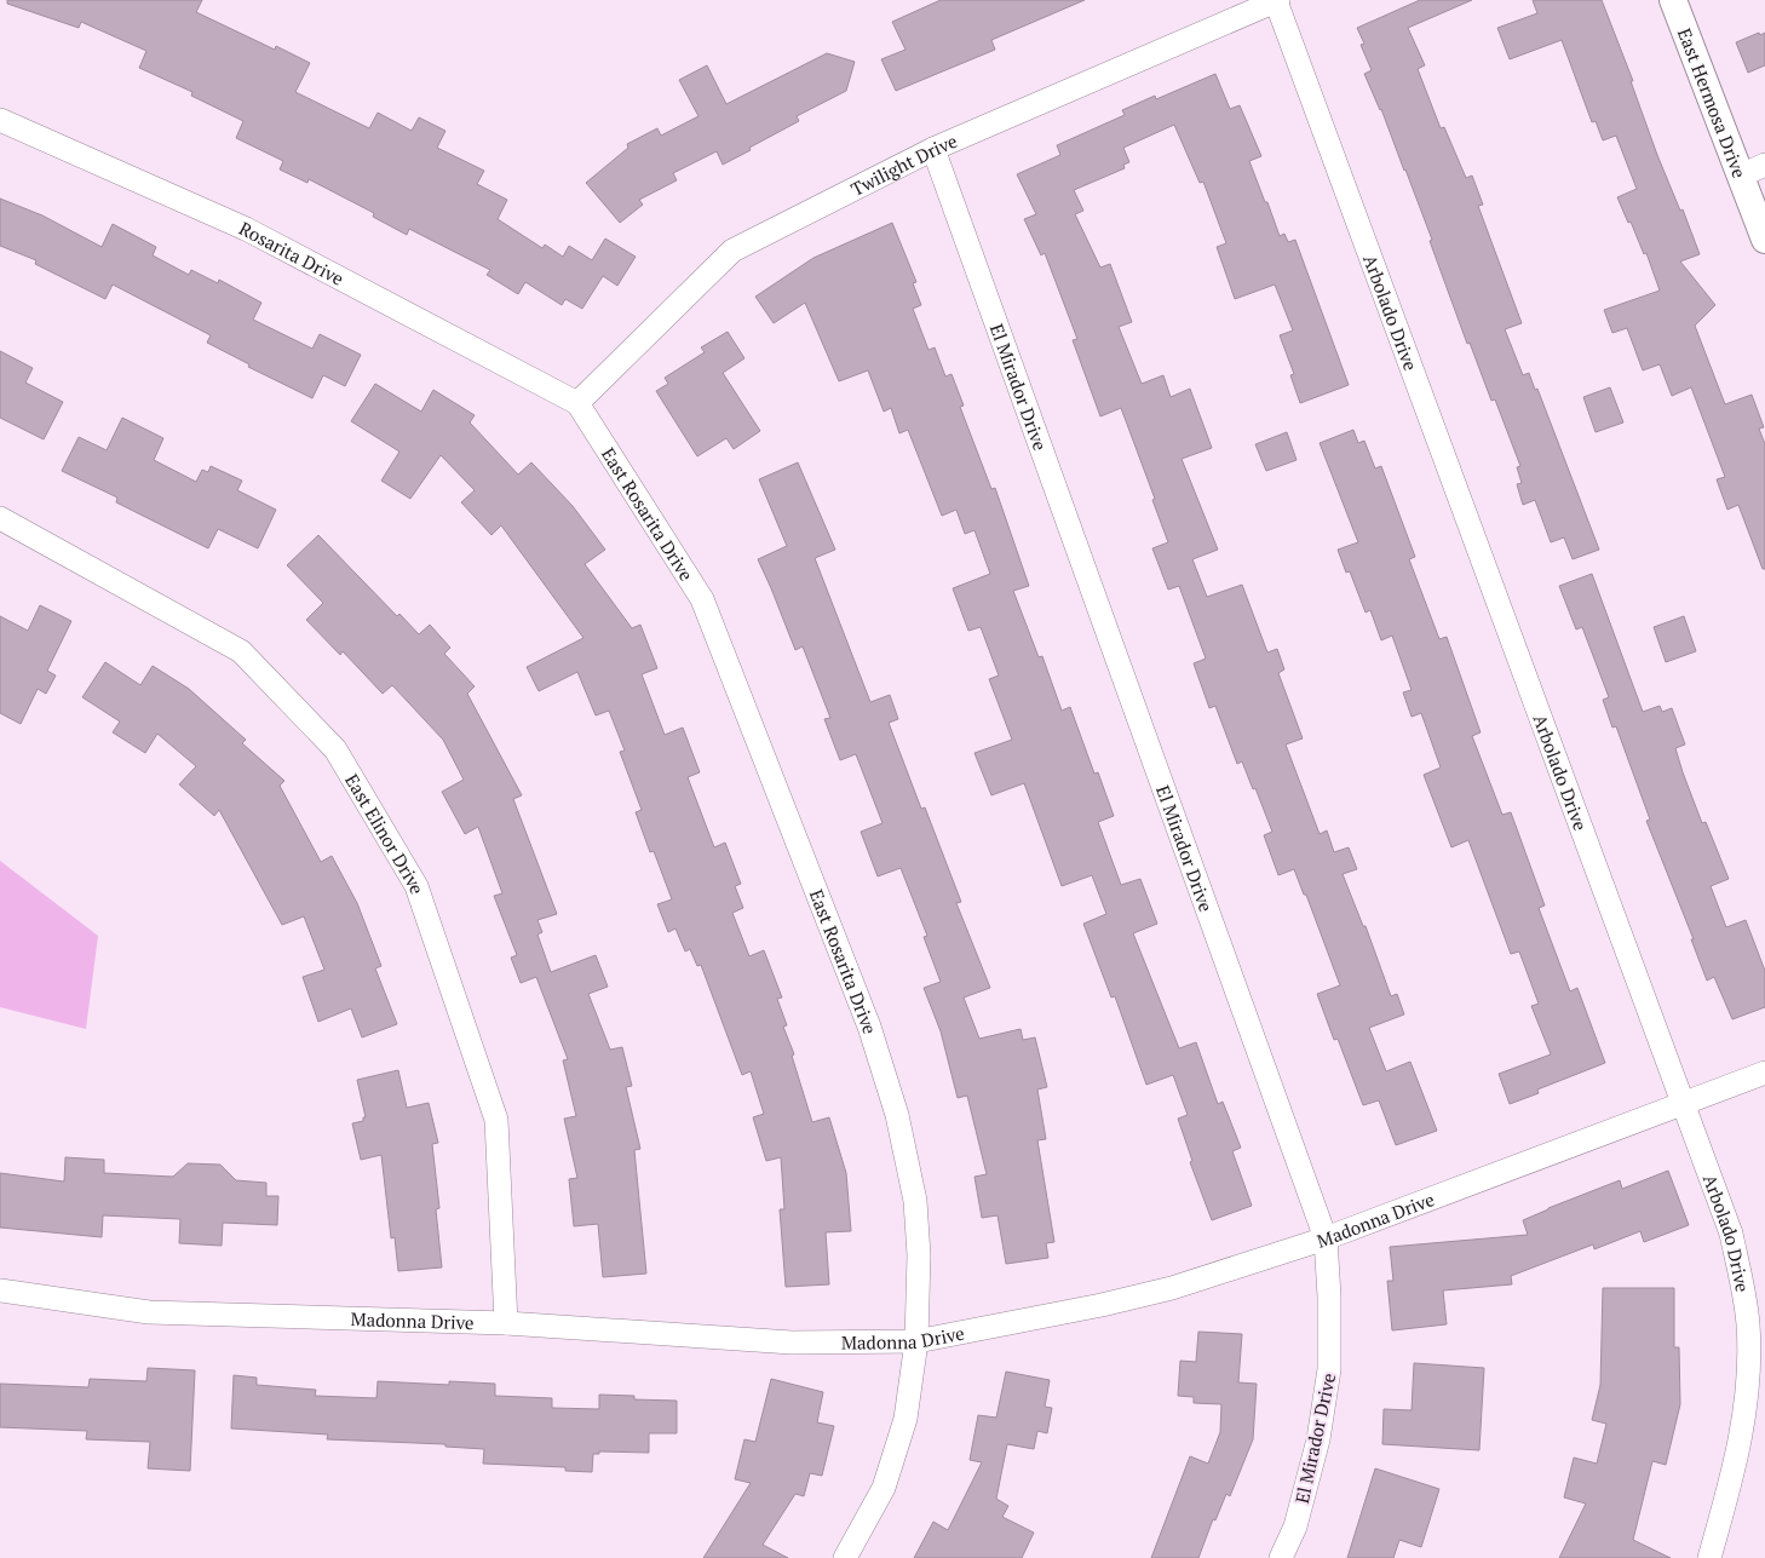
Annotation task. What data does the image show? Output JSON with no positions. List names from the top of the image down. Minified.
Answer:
{"streets":{"street":["East Hermosa Drive","Twilight Drive","Rosarita Drive","Arbolado Drive","El Mirador Drive","East Rosarita Drive","East Elinor Drive","Madonna Drive"]},"crossings":[["Twilight Drive","Rosarita Drive"],["Twilight Drive","Arbolado Drive"],["Twilight Drive","El Mirador Drive"],["Twilight Drive","East Rosarita Drive"],["Rosarita Drive","East Rosarita Drive"],["Arbolado Drive","Madonna Drive"],["El Mirador Drive","Madonna Drive"],["East Rosarita Drive","Madonna Drive"],["East Elinor Drive","Madonna Drive"]]}
